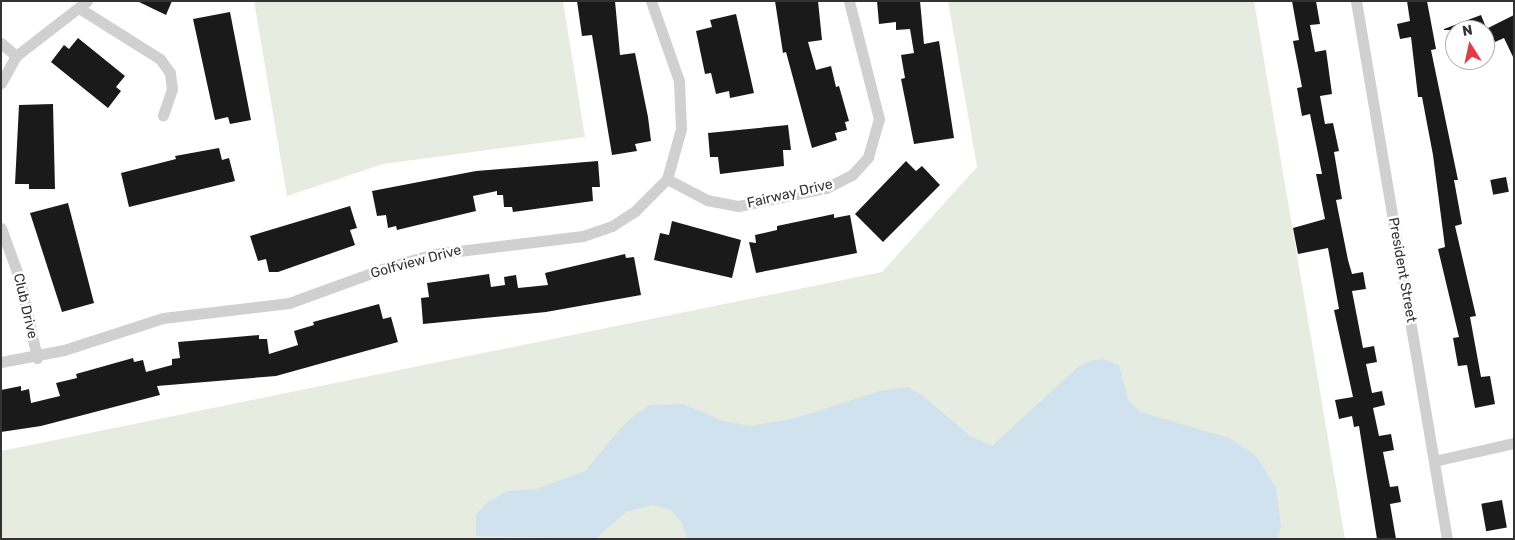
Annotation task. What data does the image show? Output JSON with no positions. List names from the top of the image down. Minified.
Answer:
{"streets":{"street":["Fairway Drive","Golfview Drive","President Street","Club Drive"]},"crossings":[["Fairway Drive","Golfview Drive"],["Golfview Drive","Club Drive"]],"north":"top"}
